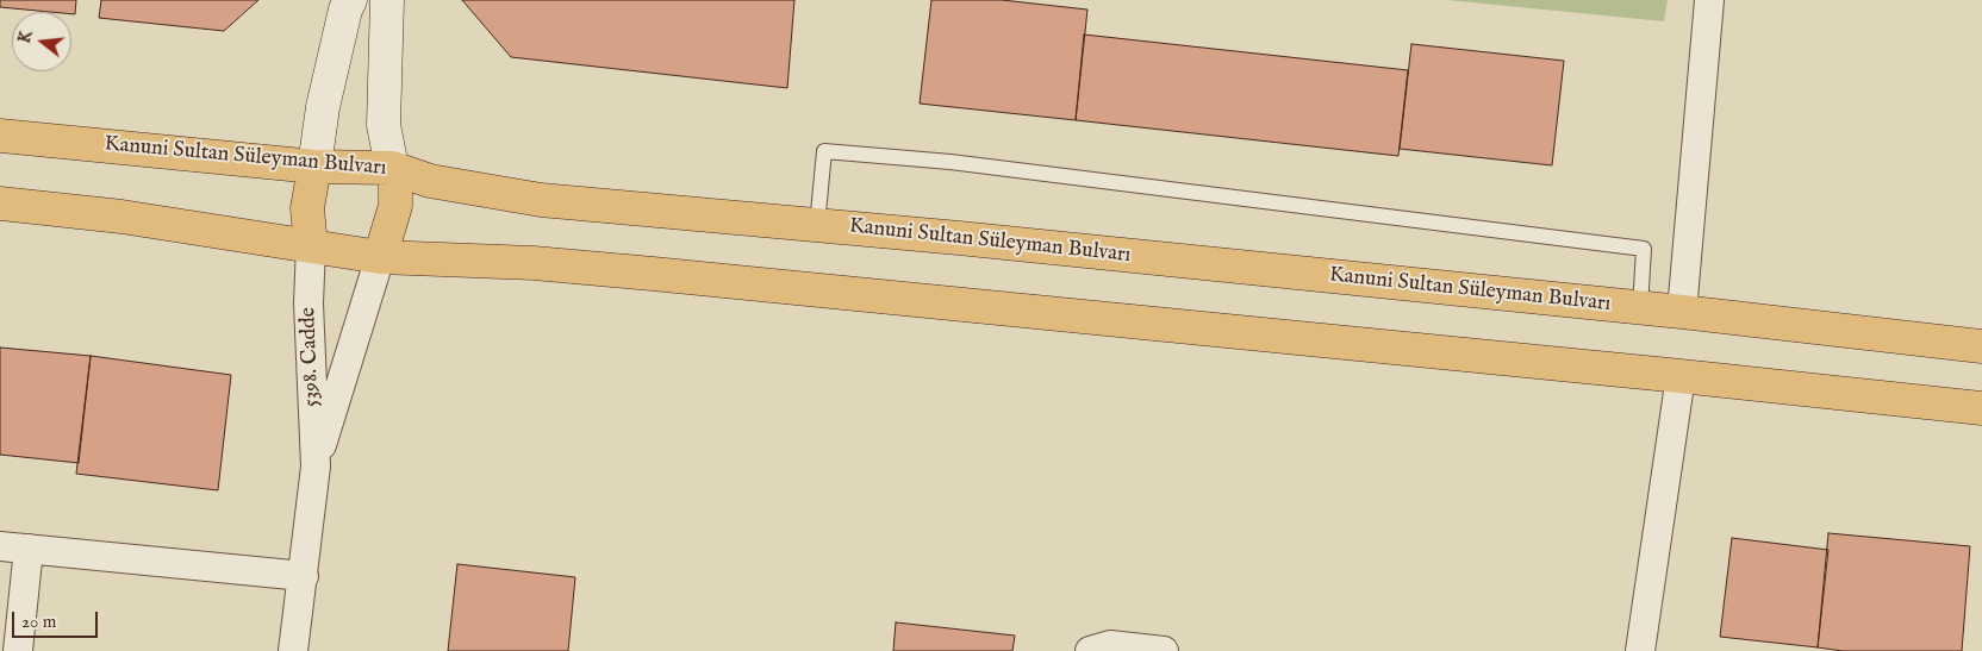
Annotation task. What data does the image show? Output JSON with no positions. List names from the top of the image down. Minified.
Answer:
{"streets":{"main road":["Kanuni Sultan Süleyman Bulvarı"],"street":["5398. Cadde"]},"scale_bar":"20 m","north":"left"}
